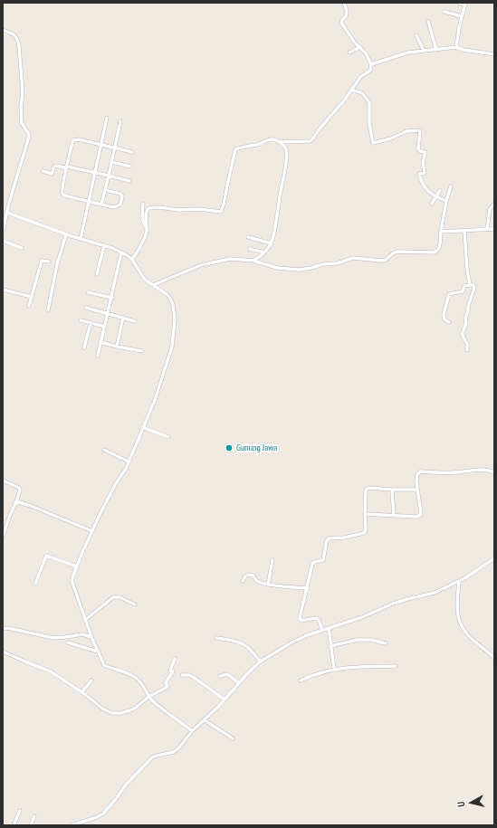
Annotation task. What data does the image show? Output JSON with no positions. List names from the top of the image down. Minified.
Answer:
{"places":["Gunung Jawa"],"north":"left"}
